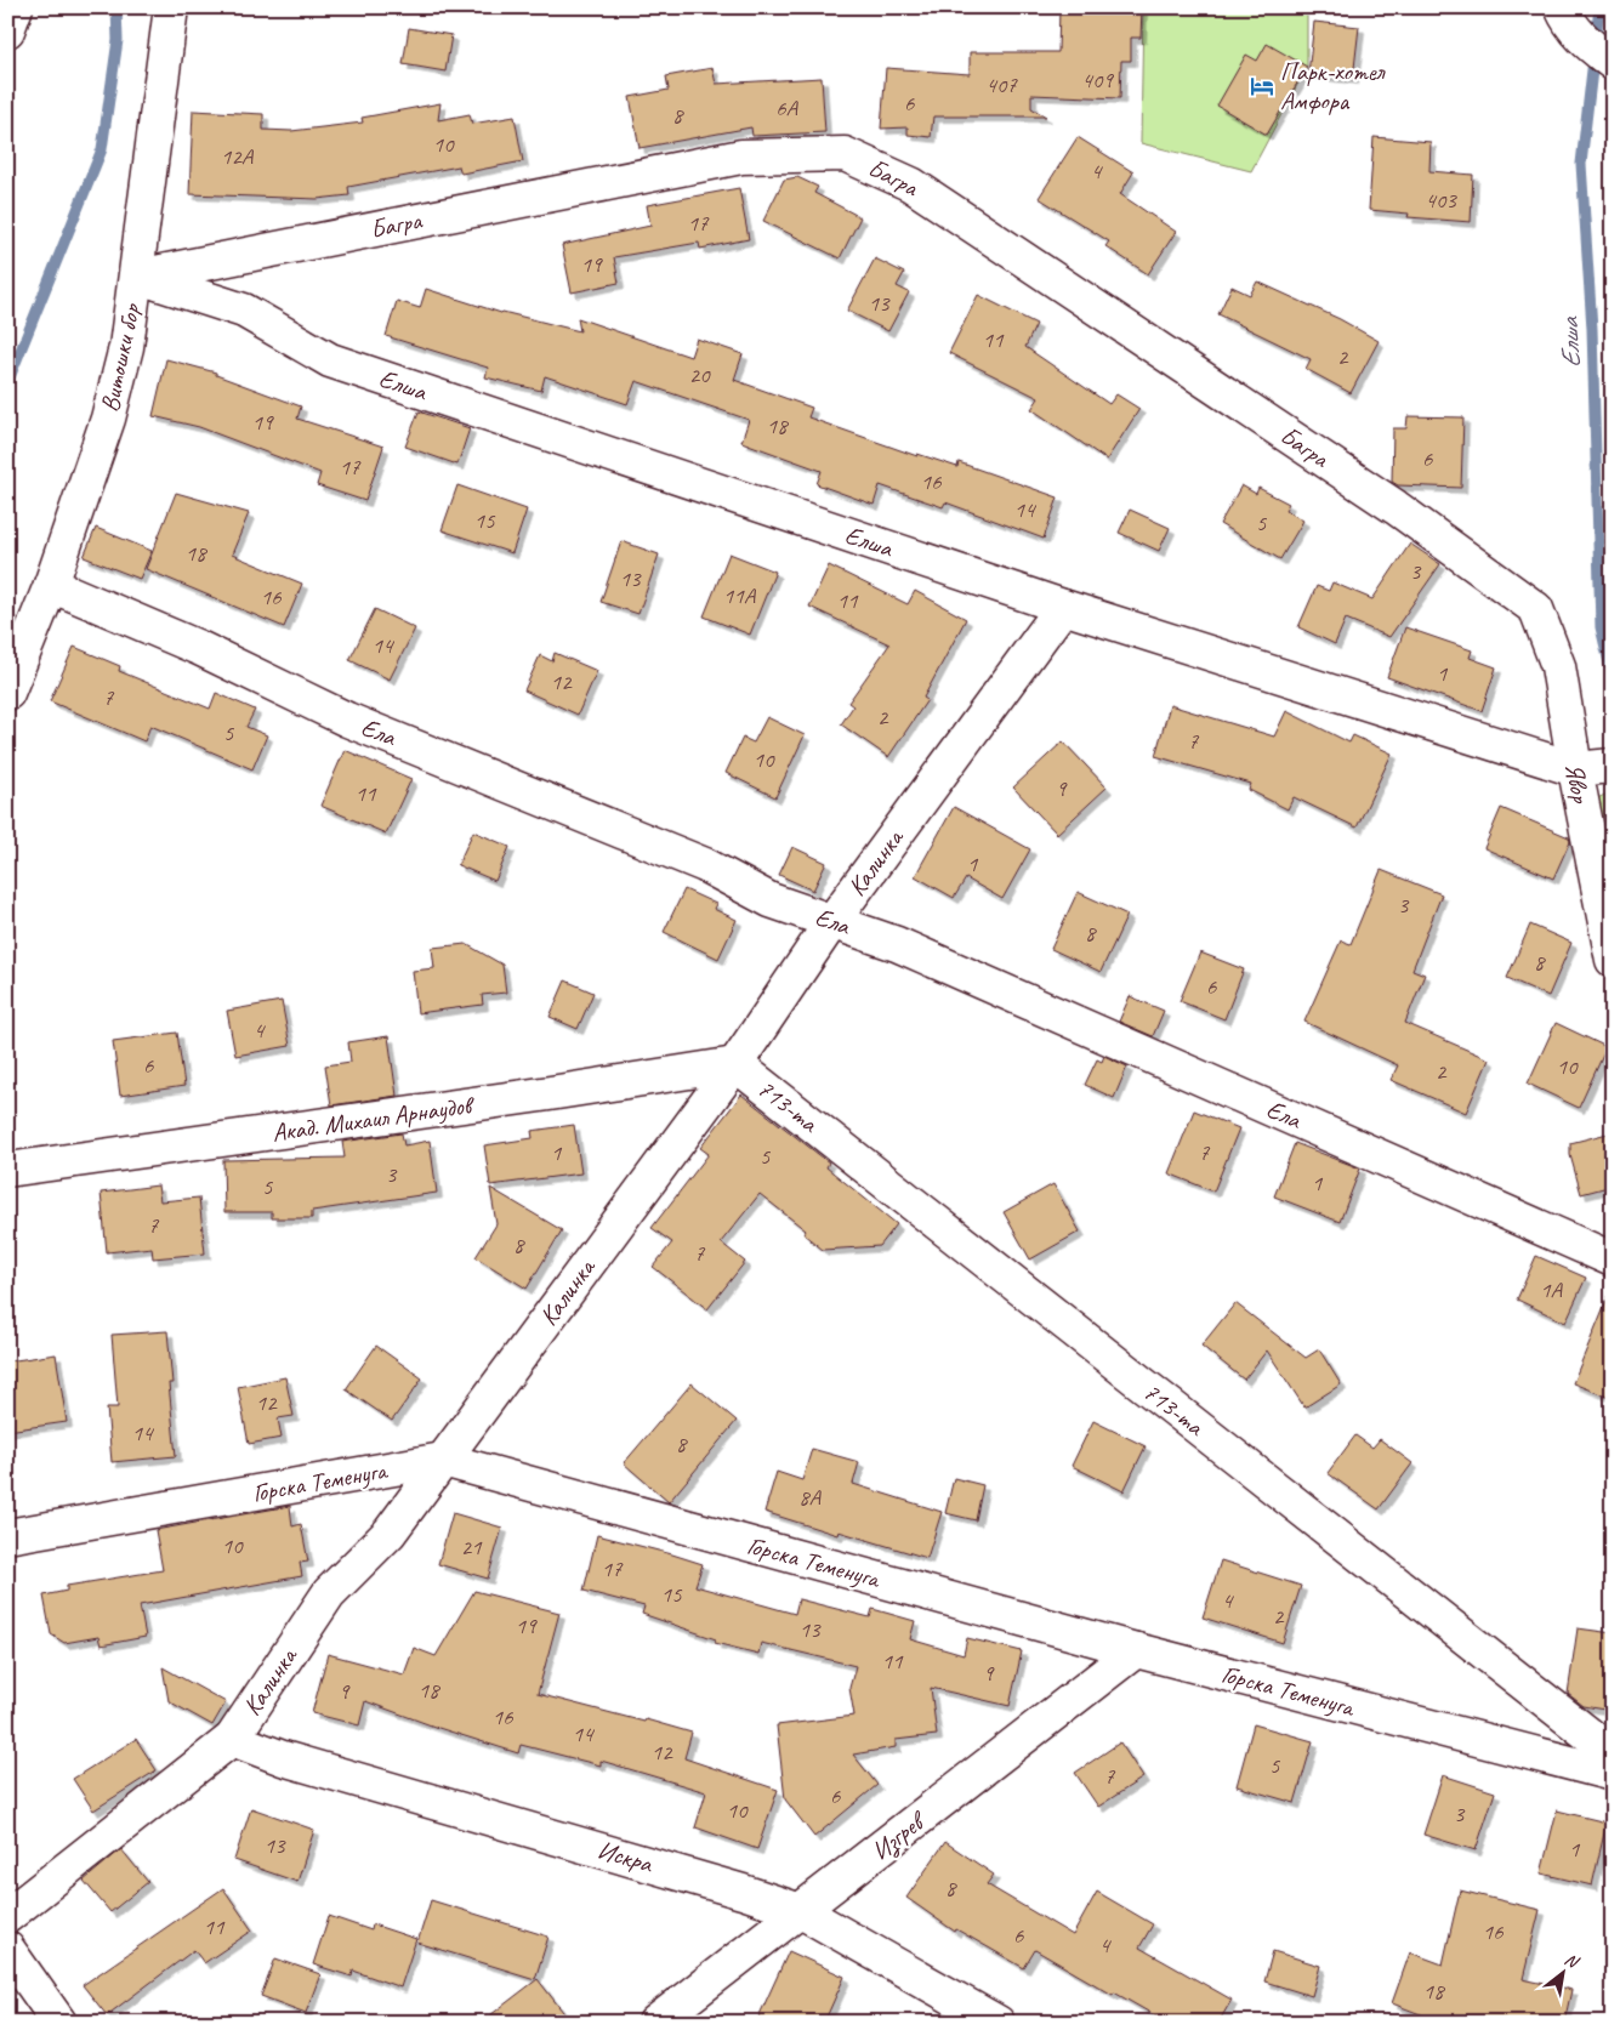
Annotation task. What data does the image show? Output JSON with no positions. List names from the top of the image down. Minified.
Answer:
{"streets":{"street":["Багра","Витошки бор","Елша","Ела","Явор","Калинка","713-та","Акад. Михаил Арнаудов","Горска Теменуга","Изгрев","Искра"]},"crossings":[["Багра","Витошки бор"],["Багра","Елша"],["Багра","Явор"],["Витошки бор","Елша"],["Витошки бор","Ела"],["Елша","Явор"],["Елша","Калинка"],["Ела","Калинка"],["Калинка","713-та"],["Калинка","Акад. Михаил Арнаудов"],["Калинка","Горска Теменуга"],["Калинка","Искра"],["713-та","Акад. Михаил Арнаудов"],["Горска Теменуга","Изгрев"],["Изгрев","Искра"]],"water":["Елша"],"places":{"hotel":["Парк-хотел Амфора"]},"house_numbers":["409","407","6","6А","8","10","12А","4","403","17","19","13","11","2","20","19","18","6","17","16","14","15","5","18","3","13","11А","16","11","14","1","12","7","2","5","7","10","9","11","1","3","8","8","6","4","6","10","2","1","7","5","3","1","5","7","8","7","1А","12","14","8","8А","10","21","17","15","4","2","19","13","11","9","18","9","16","14","12","5","7","6","10","3","13","1","8","11","16","6","4","18"],"north":"top right"}
